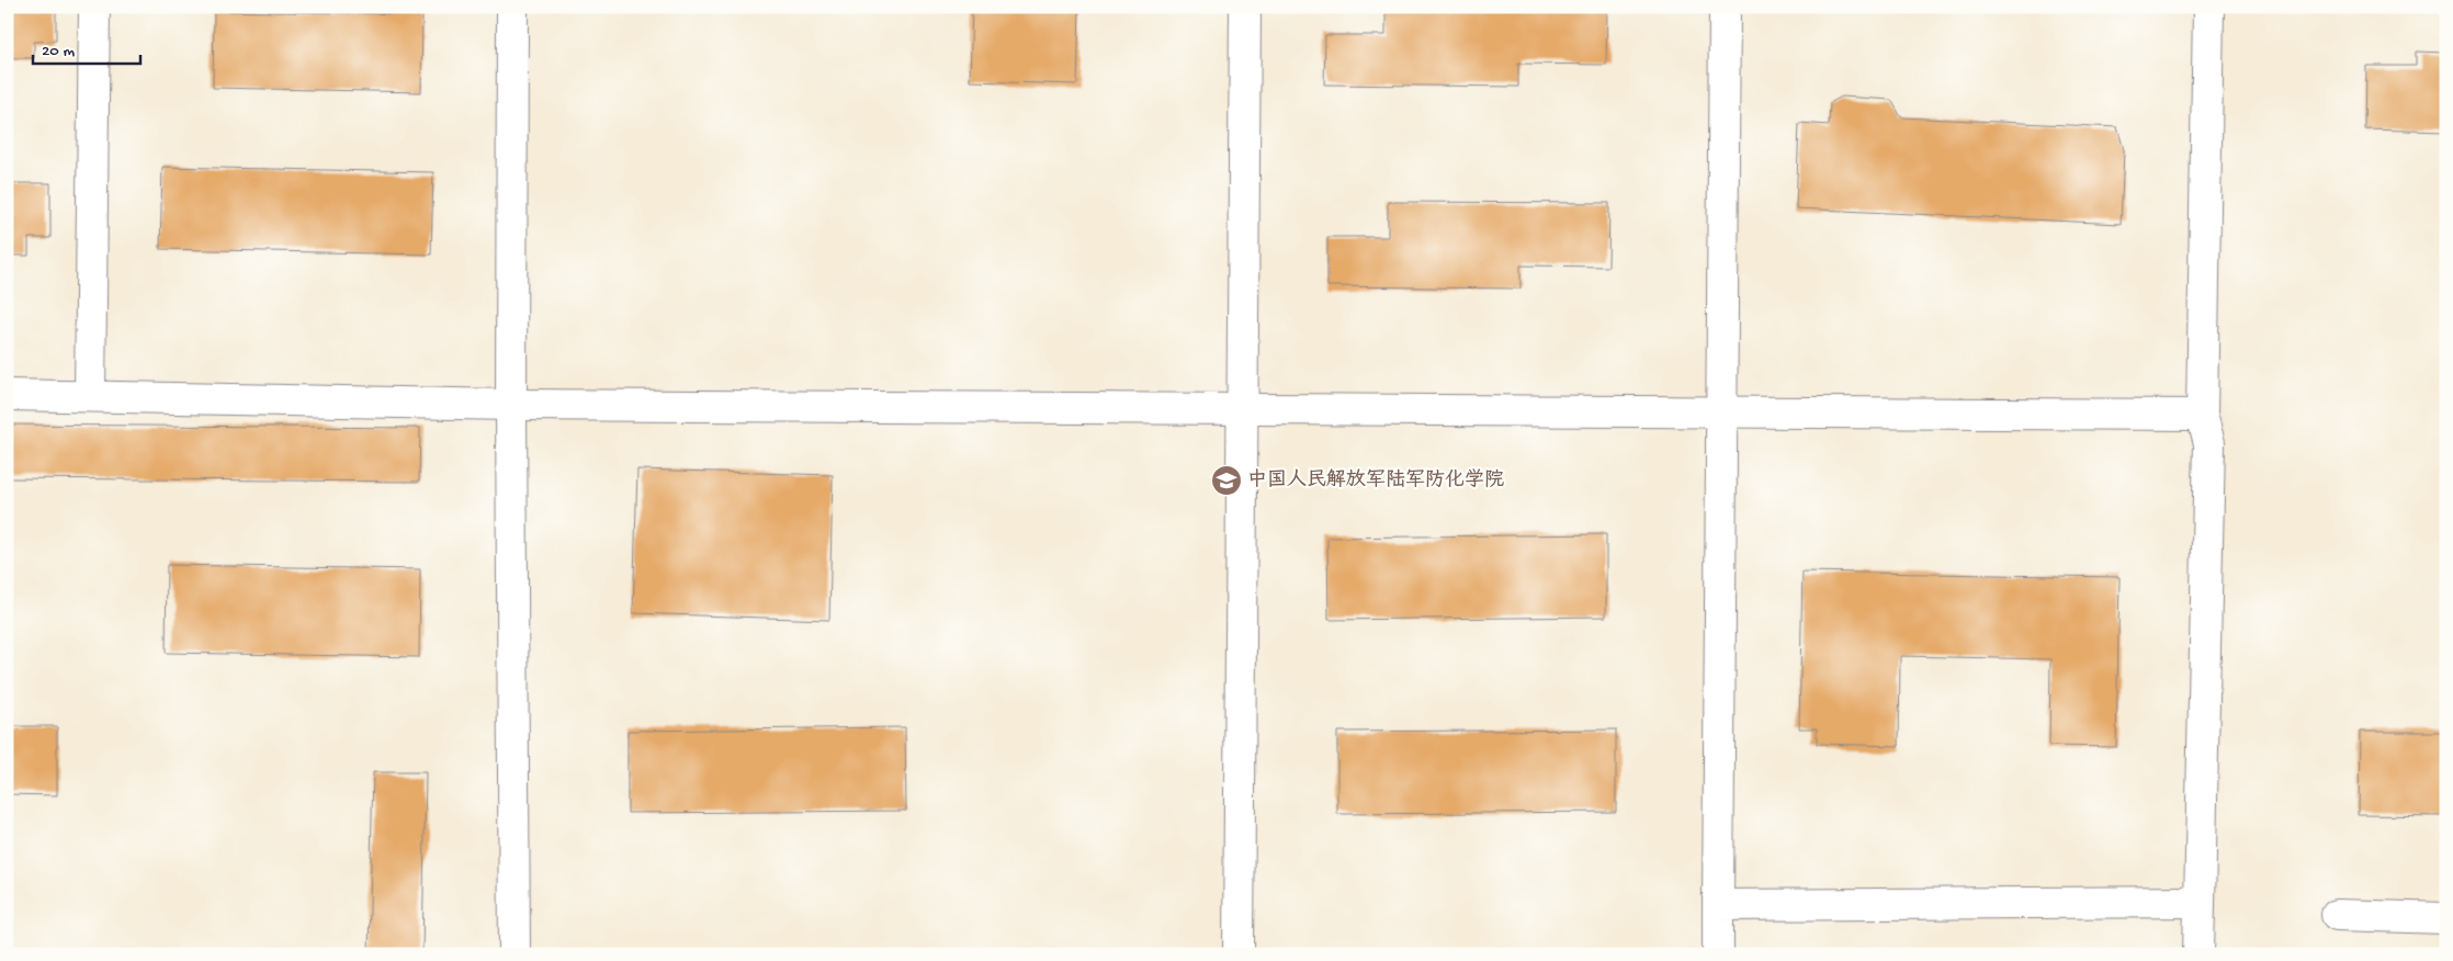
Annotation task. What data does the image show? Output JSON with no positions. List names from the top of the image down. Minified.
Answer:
{"places":{"school or university":["中国人民解放军陆军防化学院"]},"scale_bar":"20 m"}
